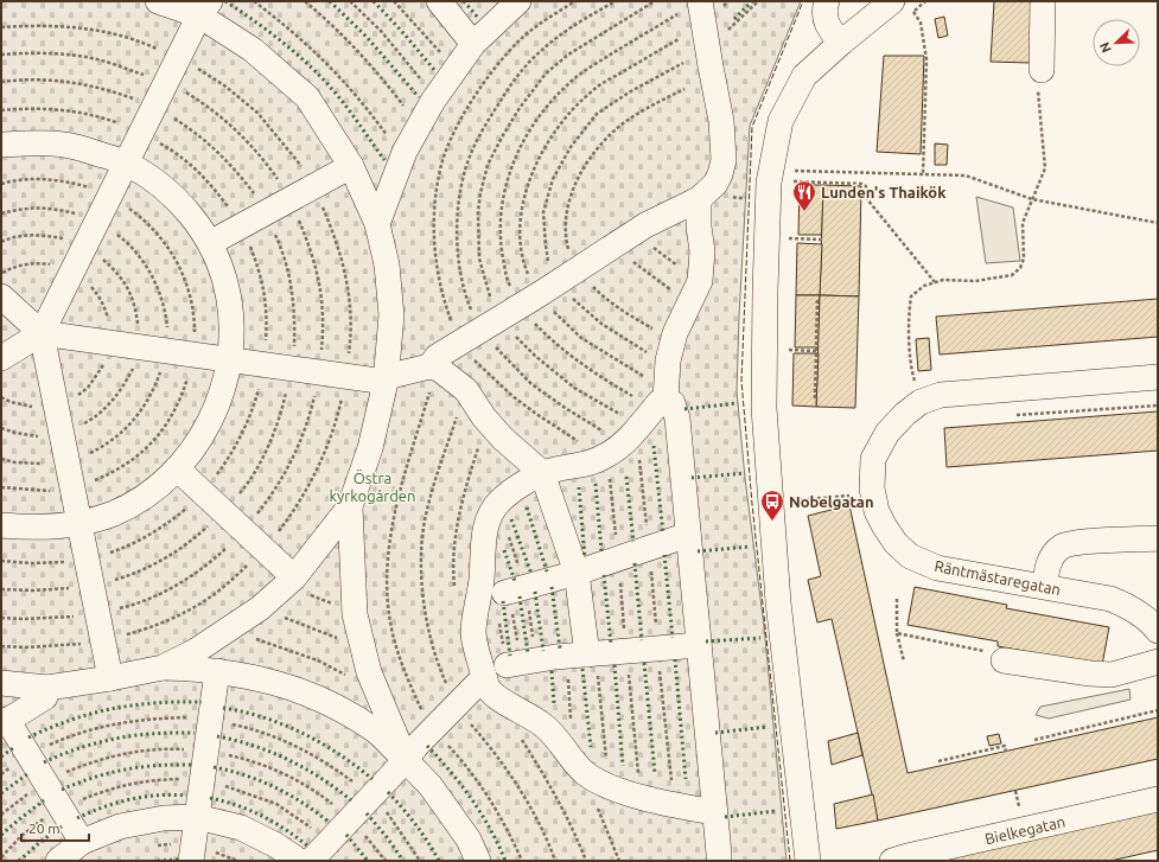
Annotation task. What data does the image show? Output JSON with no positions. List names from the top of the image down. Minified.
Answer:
{"streets":{"street":["Räntmästaregatan","Bielkegatan"]},"parks":["Östra kyrkogården"],"places":{"restaurant":["Lunden's Thaikök"],"bus stop":["Nobelgatan"]},"scale_bar":"20 m","north":"bottom left"}
